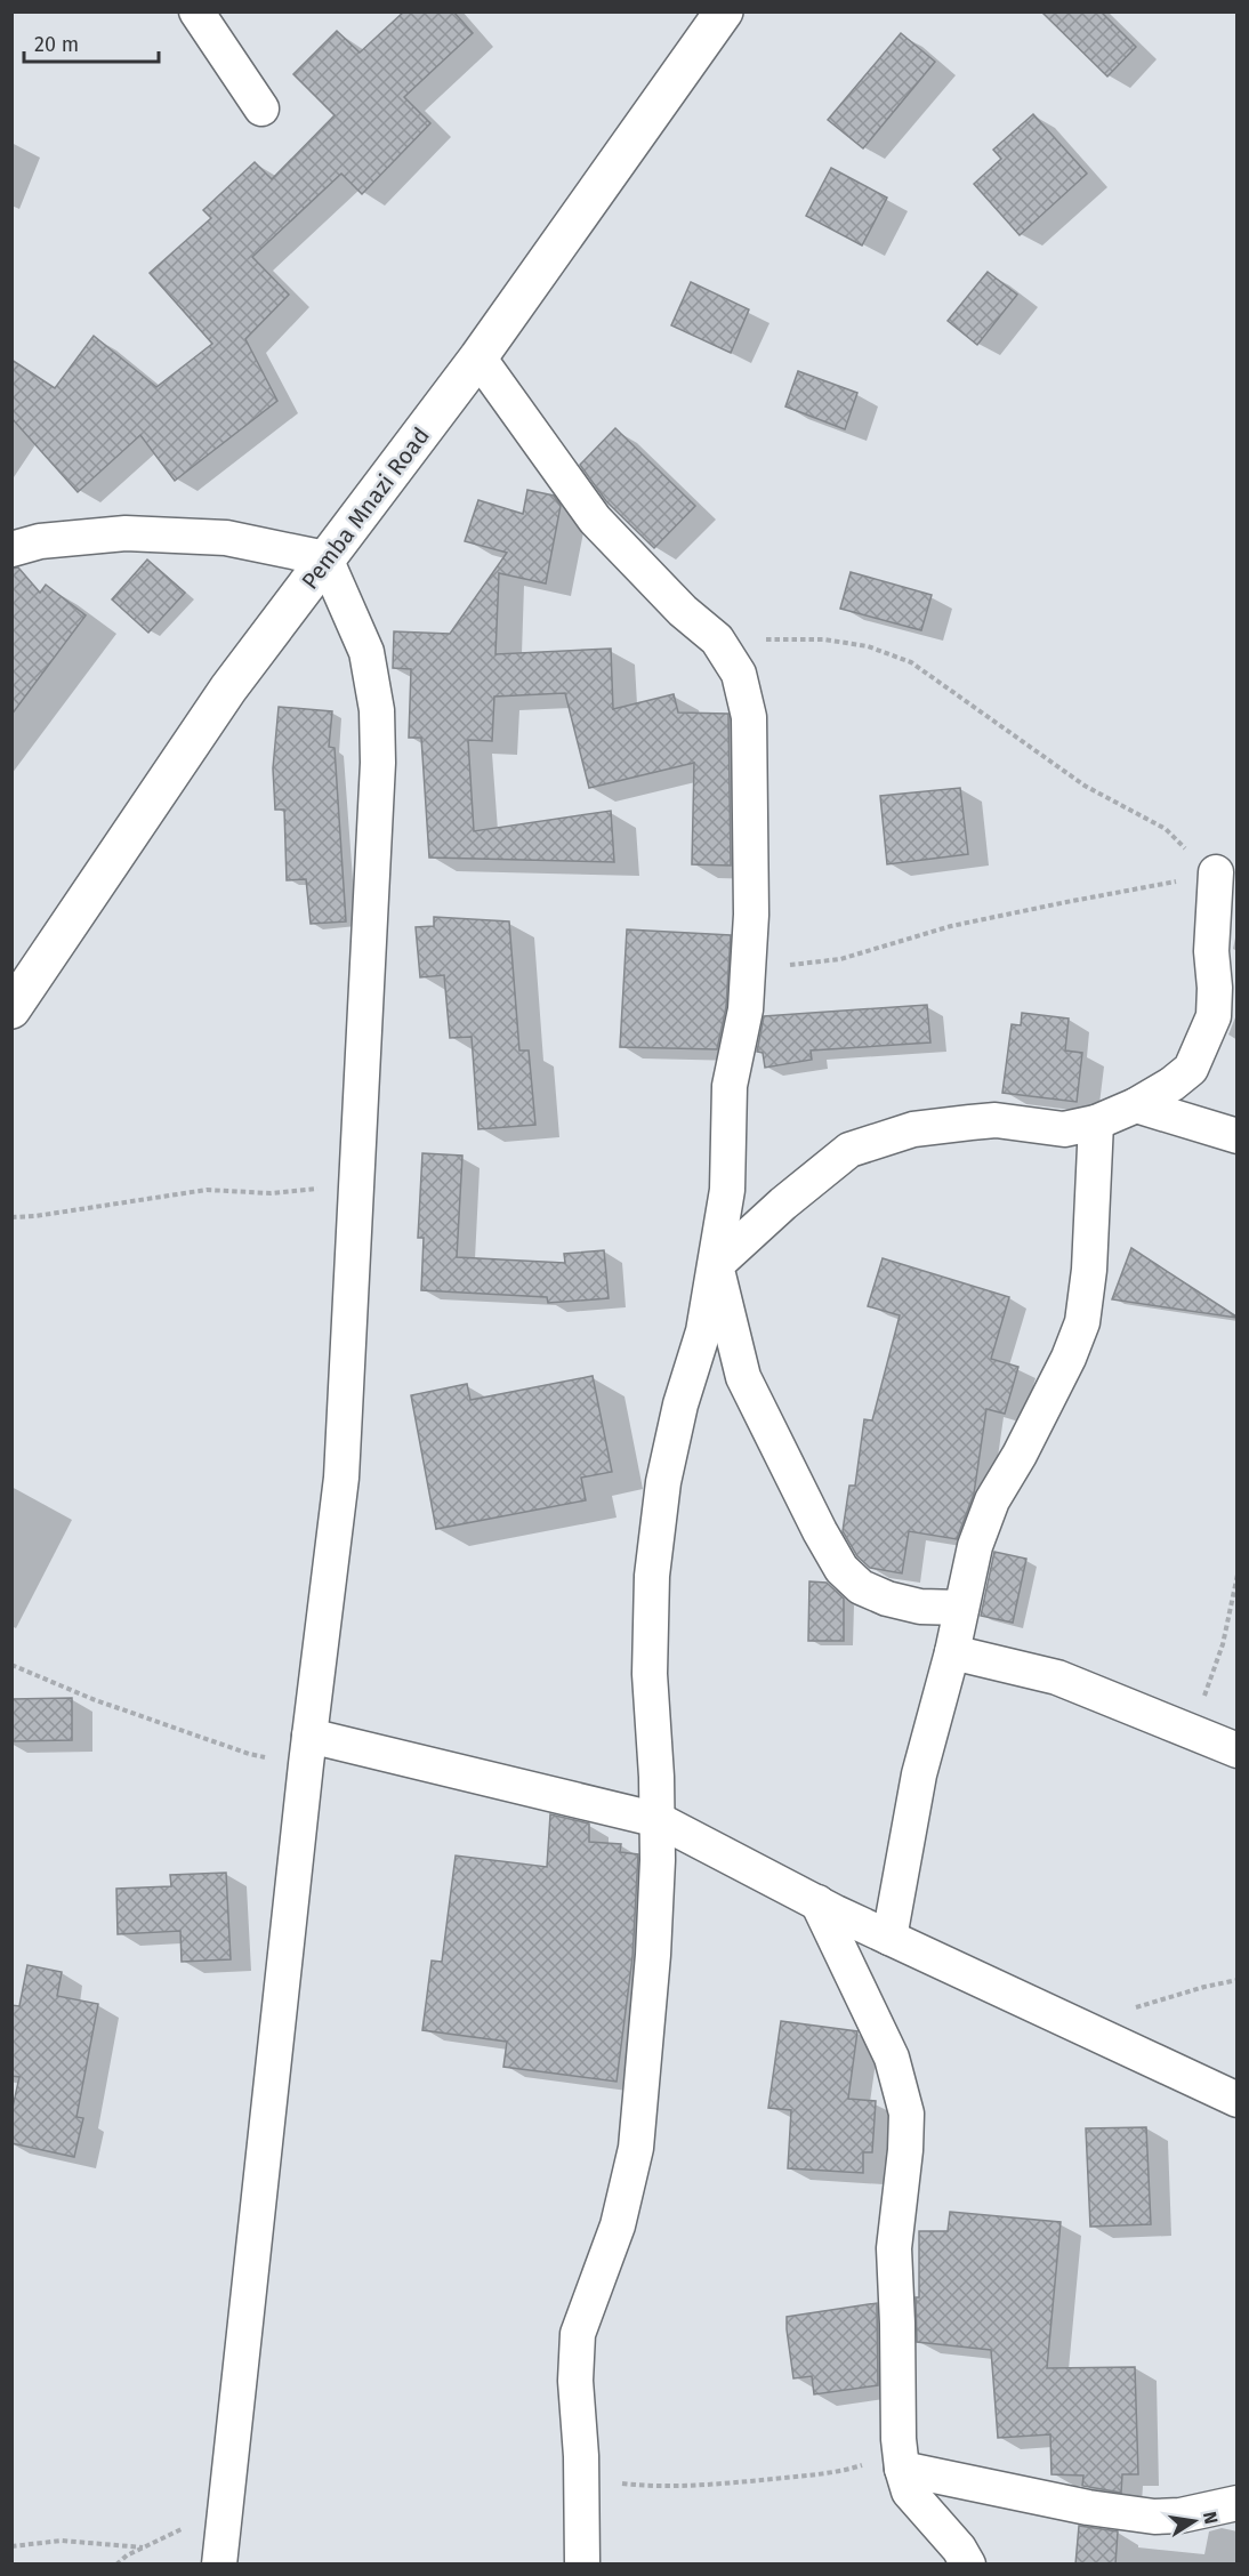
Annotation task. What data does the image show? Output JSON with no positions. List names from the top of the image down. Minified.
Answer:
{"streets":{"main road":["Pemba Mnazi Road"]},"scale_bar":"20 m","north":"right"}
